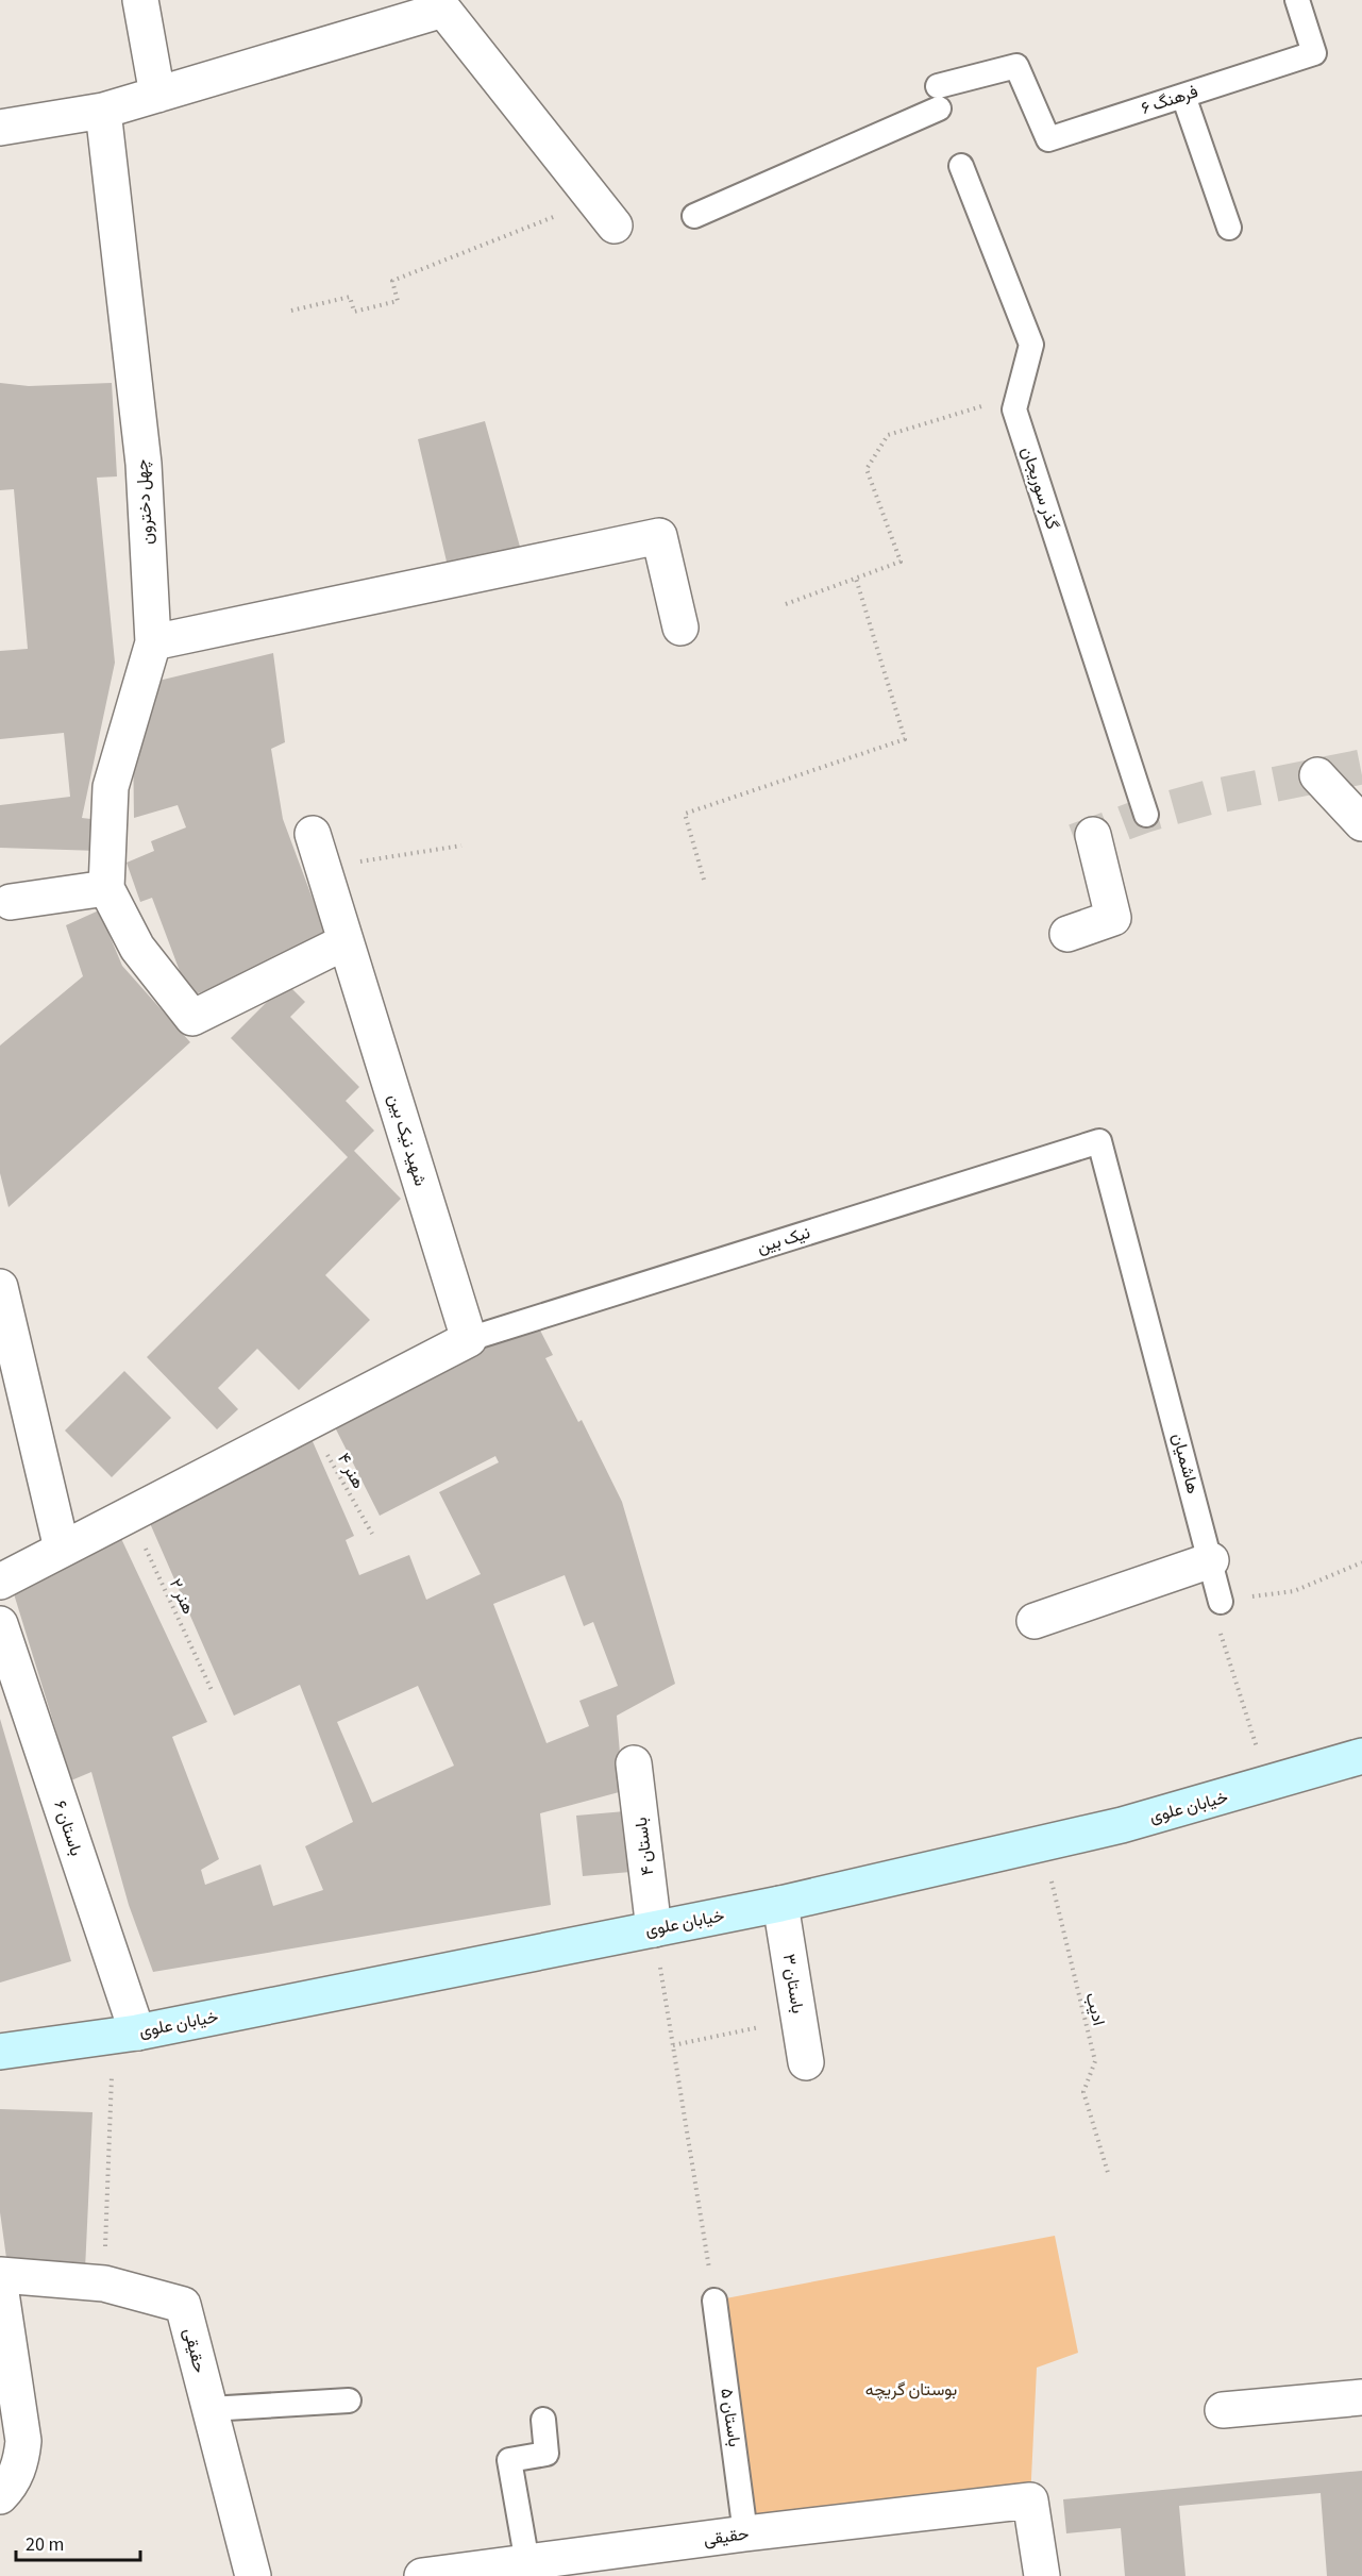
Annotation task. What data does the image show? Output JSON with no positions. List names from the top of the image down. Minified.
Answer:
{"streets":{"main road":["خیابان علوی"],"street":["چهل دخترون","شهید نیک بین","باستان ۶","باستان ۴","باستان ۳","حقیقی"],"lane":["فرهنگ ۶","گذر سوریجان","نیک بین","هاشمیان","باستان ۵"],"path":["هنر ۴","هنر ۲","ادیب"]},"crossings":[["شهید نیک بین","نیک بین"],["نیک بین","هاشمیان"],["خیابان علوی","باستان ۶"],["خیابان علوی","باستان ۴"],["خیابان علوی","باستان ۳"],["خیابان علوی","ادیب"],["حقیقی","باستان ۵"]],"parks":["بوستان گریچه"],"scale_bar":"20 m"}
